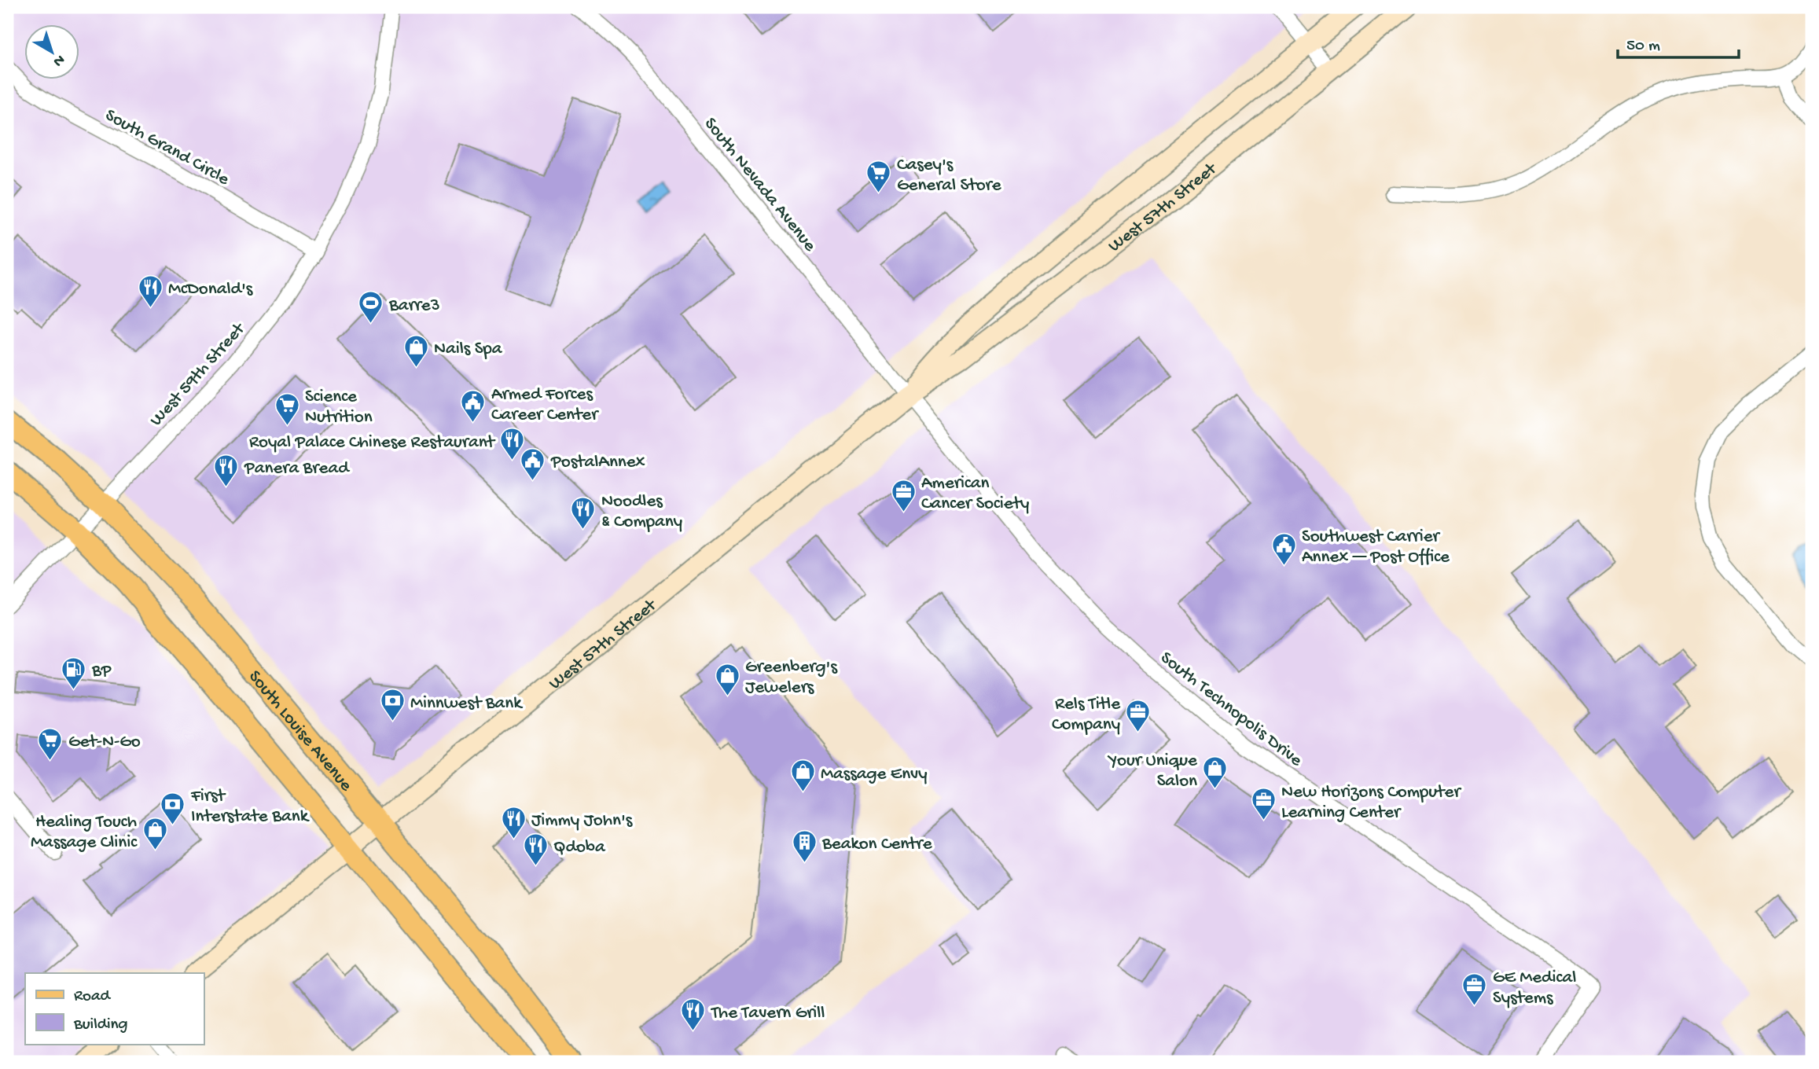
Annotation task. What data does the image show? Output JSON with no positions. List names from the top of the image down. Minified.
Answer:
{"streets":{"main road":["West 57th Street","South Louise Avenue"],"street":["South Grand Circle","South Nevada Avenue","West 59th Street","South Technopolis Drive"]},"crossings":[["South Grand Circle","West 59th Street"],["South Nevada Avenue","West 57th Street"],["South Nevada Avenue","South Technopolis Drive"],["West 57th Street","South Technopolis Drive"],["West 57th Street","South Louise Avenue"],["West 59th Street","South Louise Avenue"]],"places":{"supermarket":["Casey's General Store","Science Nutrition","Get-N-Go"],"restaurant":["McDonald's","Royal Palace Chinese Restaurant","Panera Bread","Noodles & Company","Jimmy John's","Qdoba","The Tavern Grill"],"sports":["Barre3"],"shop":["Nails Spa","Greenberg's Jewelers","Your Unique Salon","Massage Envy","Healing Touch Massage Clinic"],"public building":["Armed Forces Career Center","PostalAnnex","Southwest Carrier Annex — Post Office"],"office":["American Cancer Society","Rels Title Company","New Horizons Computer Learning Center","GE Medical Systems"],"fuel station":["BP"],"bank":["Minnwest Bank","First Interstate Bank"],"building":["Beakon Centre"]},"legend":["Road","Building"],"scale_bar":"50 m","north":"bottom right"}
